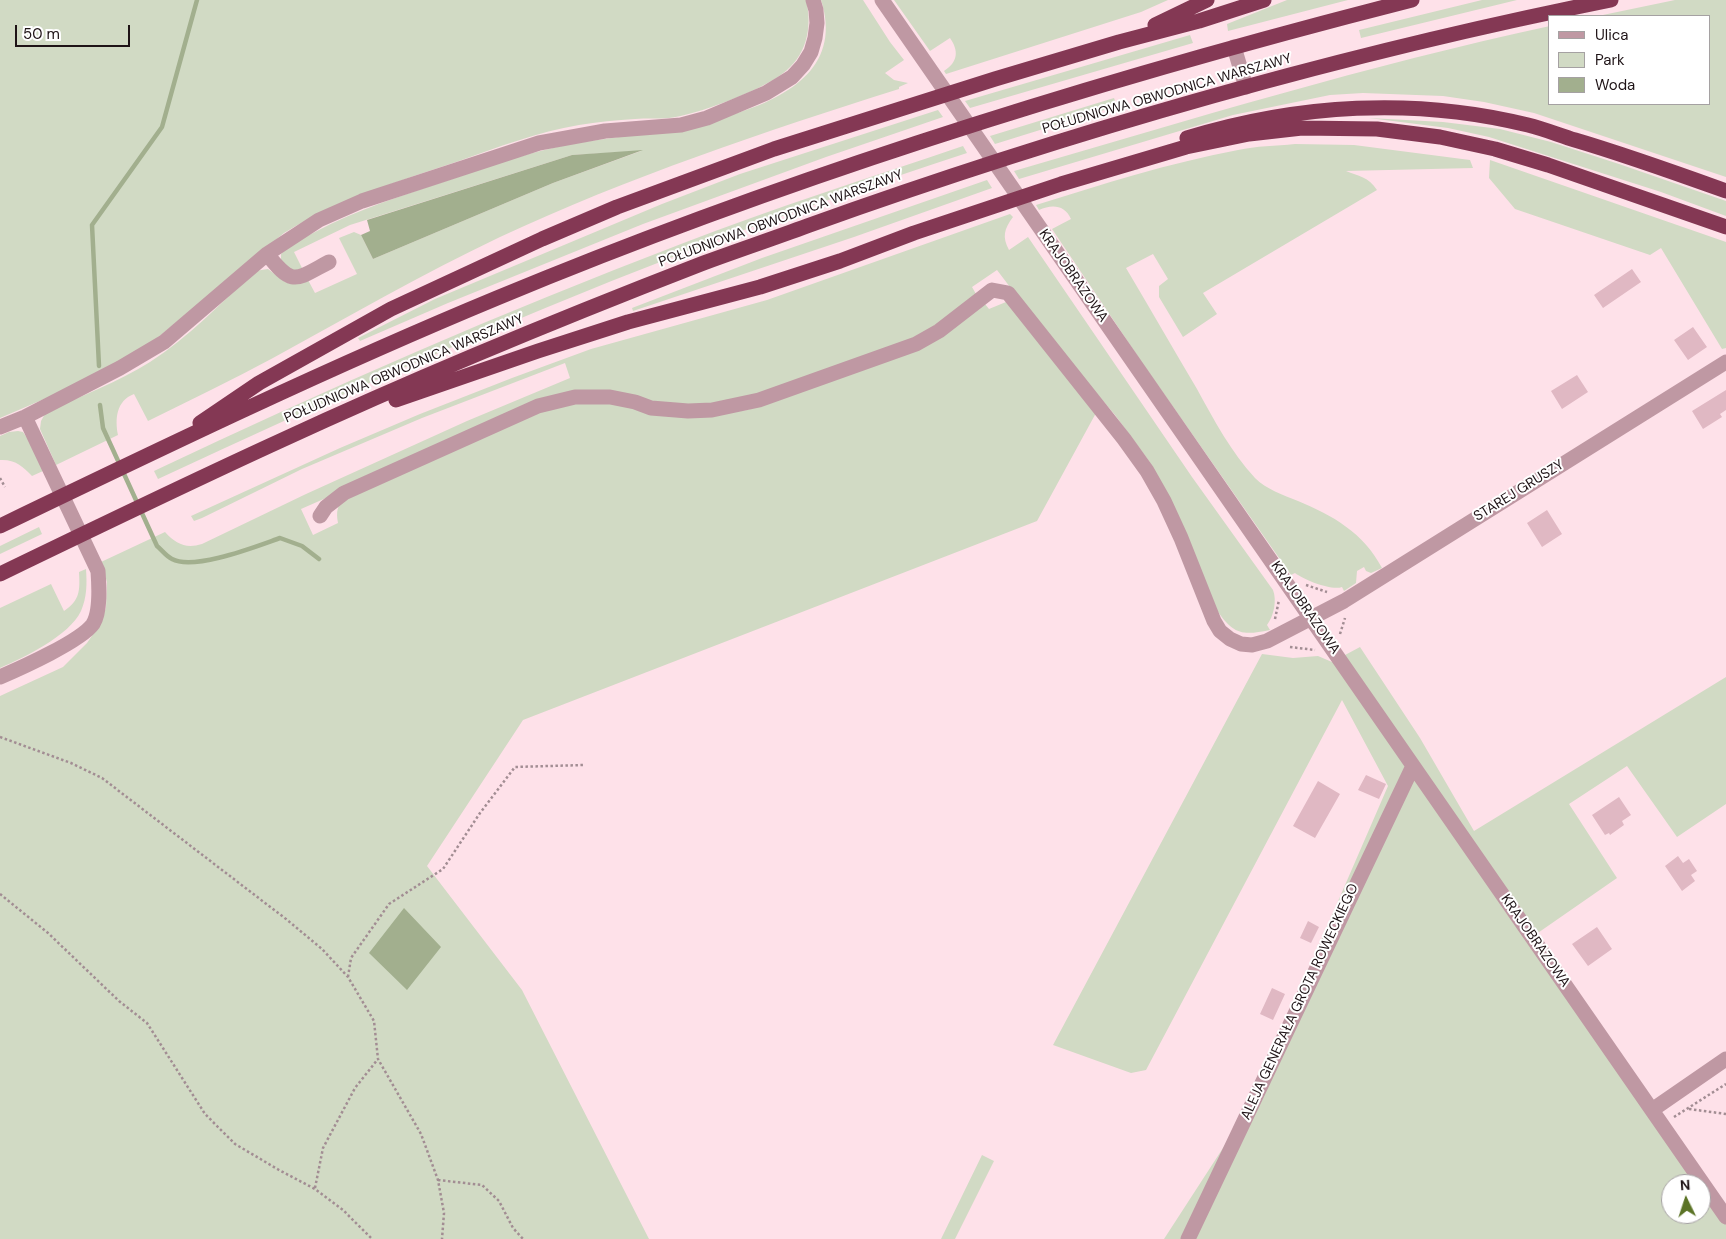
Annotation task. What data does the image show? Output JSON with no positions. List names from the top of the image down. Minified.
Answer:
{"streets":{"highway":["POŁUDNIOWA OBWODNICA WARSZAWY"],"street":["KRAJOBRAZOWA","STAREJ GRUSZY","ALEJA GENERAŁA GROTA ROWECKIEGO"]},"crossings":[["KRAJOBRAZOWA","STAREJ GRUSZY"],["KRAJOBRAZOWA","ALEJA GENERAŁA GROTA ROWECKIEGO"]],"legend":["Ulica","Park","Woda"],"scale_bar":"50 m","north":"top"}
